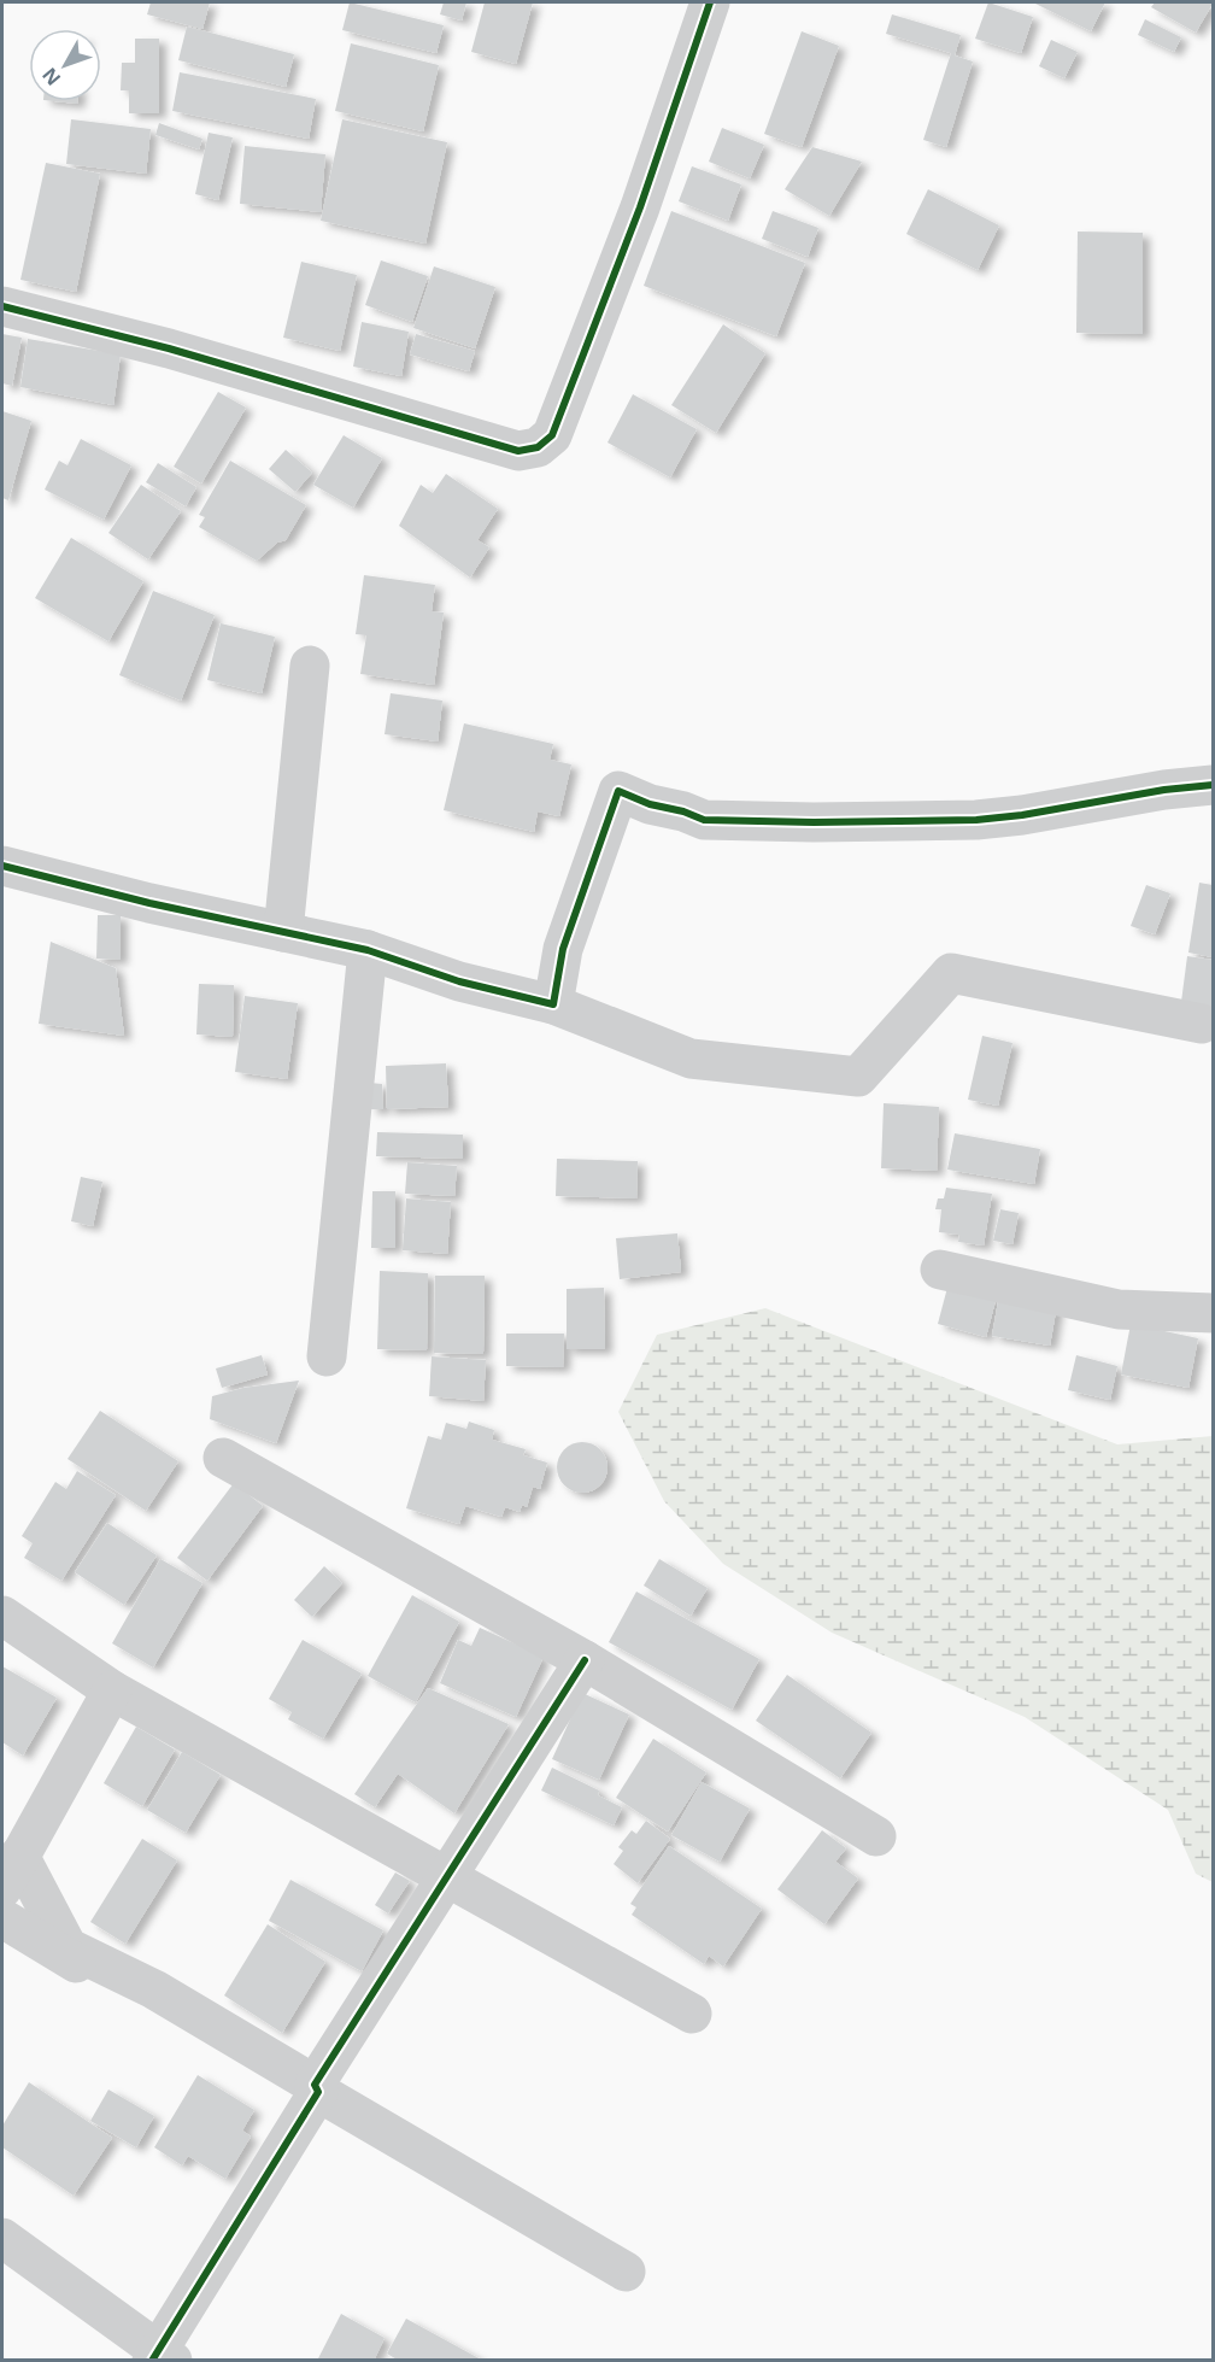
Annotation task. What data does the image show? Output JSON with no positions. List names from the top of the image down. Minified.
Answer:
{"north":"bottom left"}
